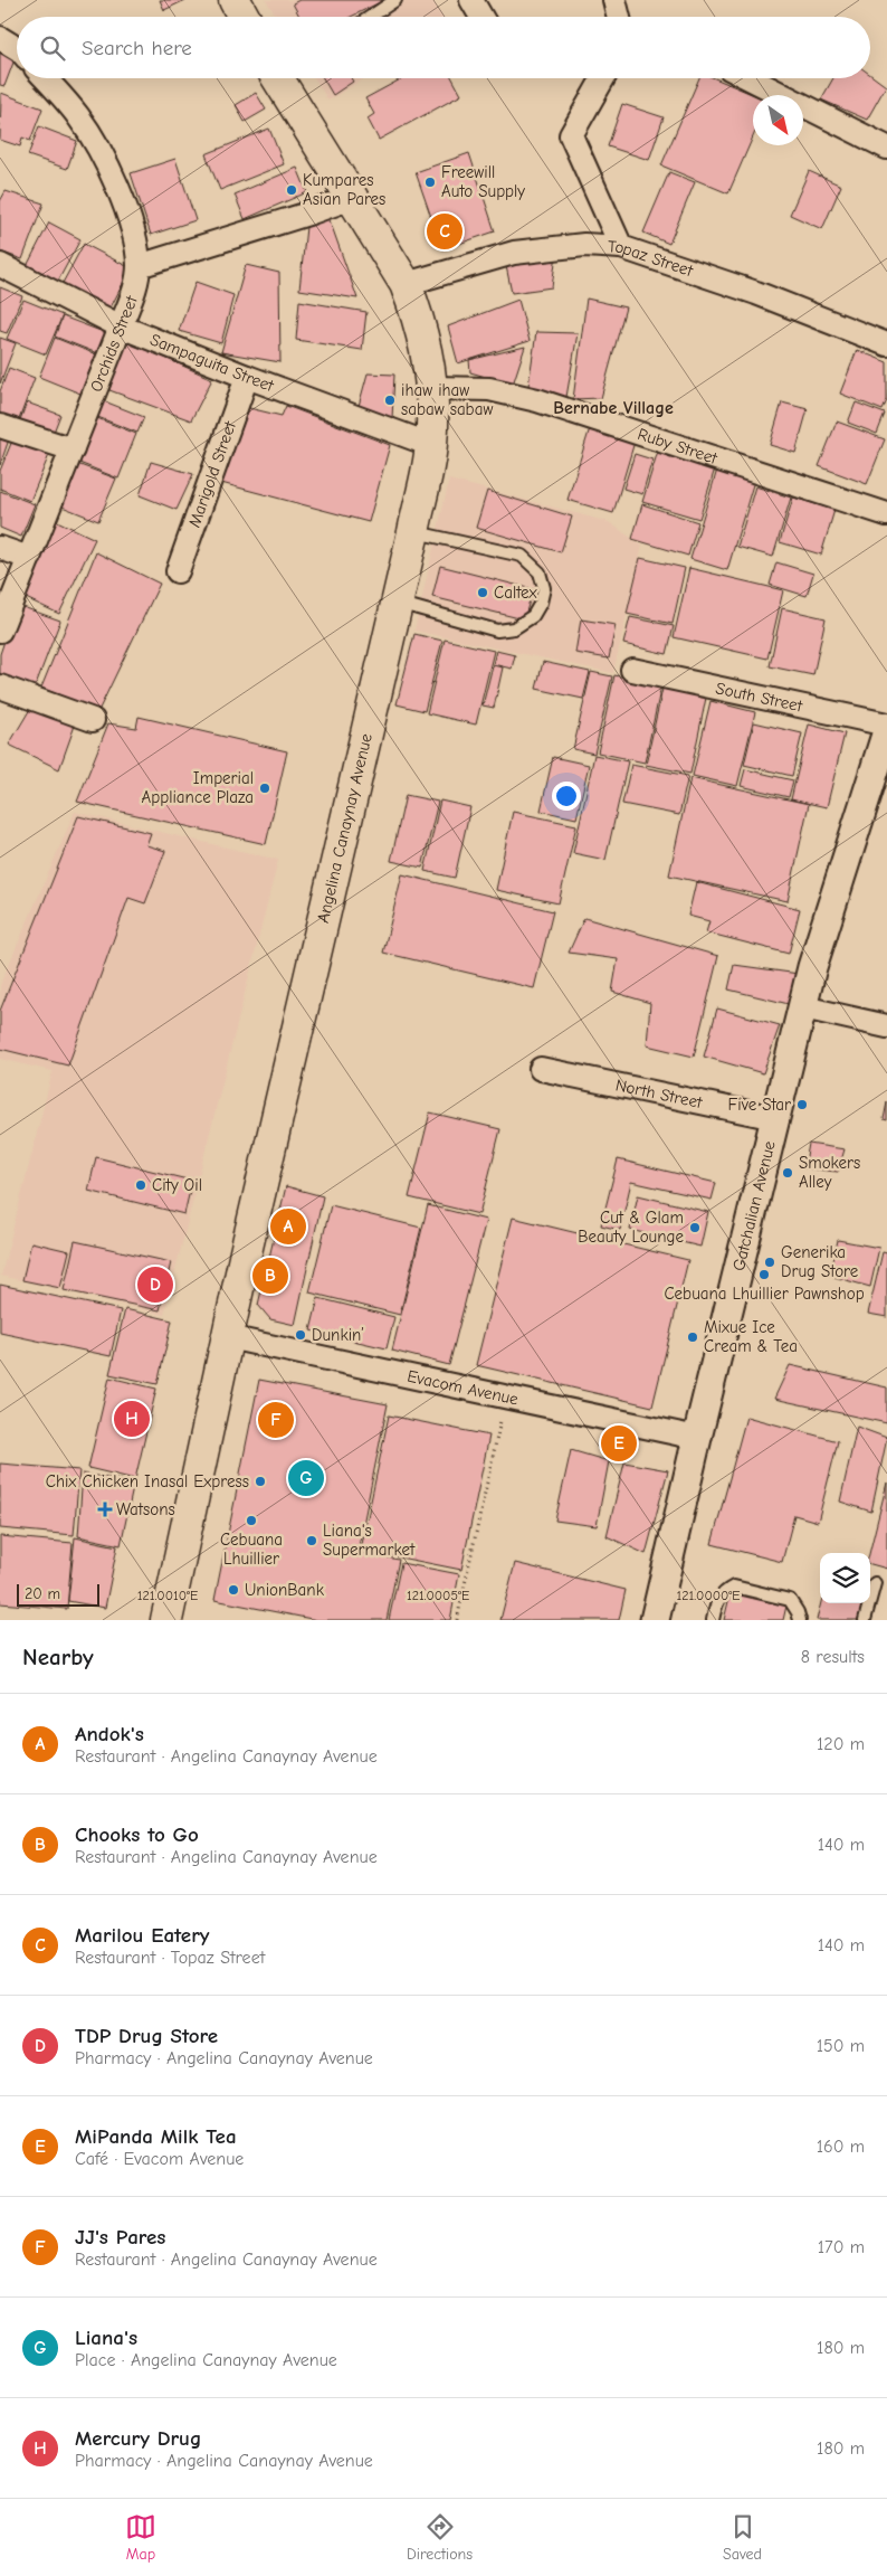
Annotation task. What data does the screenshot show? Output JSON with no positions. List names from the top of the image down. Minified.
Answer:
{"streets":{"main road":["Angelina Canaynay Avenue"],"street":["Topaz Street","Orchids Street","Sampaguita Street","Ruby Street","Marigold Street","South Street","North Street","Gatchalian Avenue","Evacom Avenue"]},"crossings":[["Topaz Street","Angelina Canaynay Avenue"],["Orchids Street","Sampaguita Street"],["Sampaguita Street","Marigold Street"],["Sampaguita Street","Angelina Canaynay Avenue"],["Ruby Street","Angelina Canaynay Avenue"],["Angelina Canaynay Avenue","Evacom Avenue"],["North Street","Gatchalian Avenue"],["Gatchalian Avenue","Evacom Avenue"]],"districts":["Bernabe Village"],"places":{"other":["Freewill Auto Supply","Kumpares Asian Pares","ihaw ihaw sabaw sabaw","Caltex","Imperial Appliance Plaza","Five Star","Smokers Alley","City Oil","Cut & Glam Beauty Lounge","Generika Drug Store","Cebuana Lhuillier Pawnshop","Dunkin’","Mixue Ice Cream & Tea","Chix Chicken Inasal Express","Cebuana Lhuillier","Liana's Supermarket","UnionBank"],"health":["Watsons"]},"scale_bar":"20 m","north":"bottom right","page":{"search":"Search here","pins":["C","A","B","D","H","F","E","G"],"scale":"20 m","heading":["Nearby","8 results"],"list":[{"mark":"A","name":"Andok's","note":"Restaurant · Angelina Canaynay Avenue","value":"120 m"},{"mark":"B","name":"Chooks to Go","note":"Restaurant · Angelina Canaynay Avenue","value":"140 m"},{"mark":"C","name":"Marilou Eatery","note":"Restaurant · Topaz Street","value":"140 m"},{"mark":"D","name":"TDP Drug Store","note":"Pharmacy · Angelina Canaynay Avenue","value":"150 m"},{"mark":"E","name":"MiPanda Milk Tea","note":"Café · Evacom Avenue","value":"160 m"},{"mark":"F","name":"JJ's Pares","note":"Restaurant · Angelina Canaynay Avenue","value":"170 m"},{"mark":"G","name":"Liana's","note":"Place · Angelina Canaynay Avenue","value":"180 m"},{"mark":"H","name":"Mercury Drug","note":"Pharmacy · Angelina Canaynay Avenue","value":"180 m"}],"nav":["Map","Directions","Saved"]},"coordinates":["121.0010°E","121.0005°E","121.0000°E"]}
